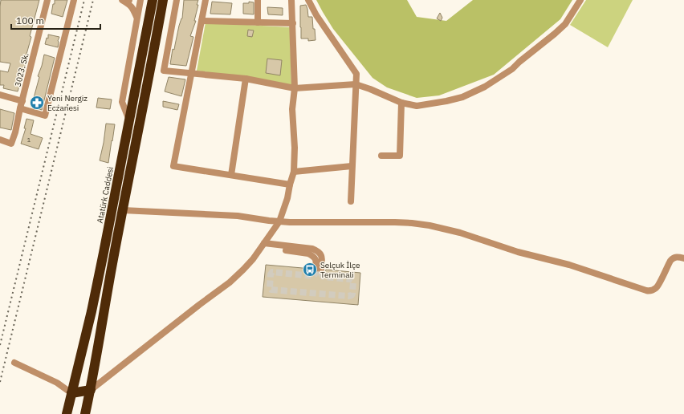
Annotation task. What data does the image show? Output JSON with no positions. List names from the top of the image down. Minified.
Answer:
{"streets":{"highway":["Atatürk Caddesi"],"street":["3023. Sk."]},"places":{"pharmacy":["Yeni Nergiz Eczanesi"],"bus stop":["Selçuk İlçe Terminali"]},"house_numbers":["1"],"scale_bar":"100 m"}
